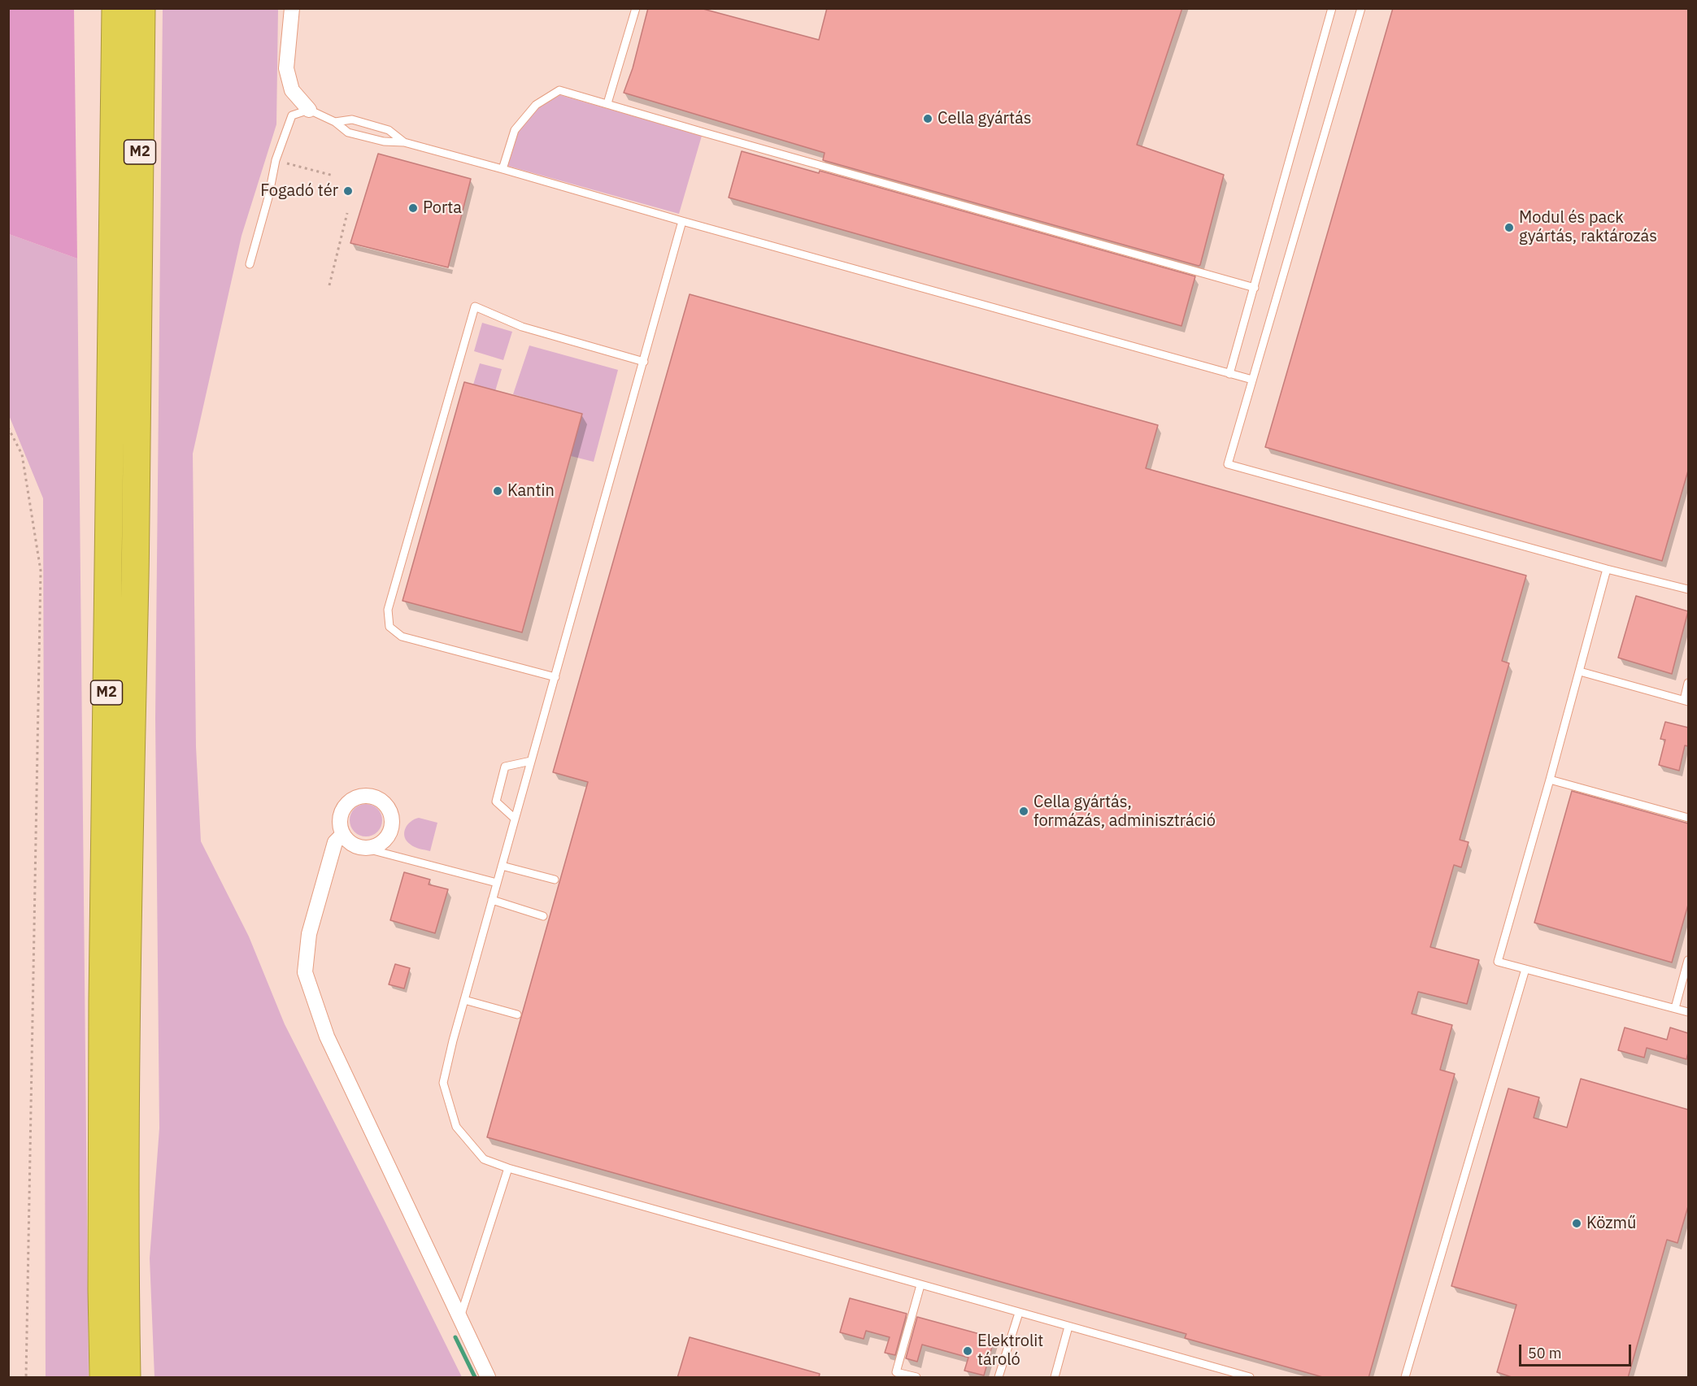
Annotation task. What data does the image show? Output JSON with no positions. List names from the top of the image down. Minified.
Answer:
{"streets":{"highway":["M2"]},"places":["Cella gyártás","Fogadó tér","Porta","Modul és pack gyártás, raktározás","Kantin","Cella gyártás, formázás, adminisztráció","Közmű","Elektrolit tároló"],"scale_bar":"50 m"}
